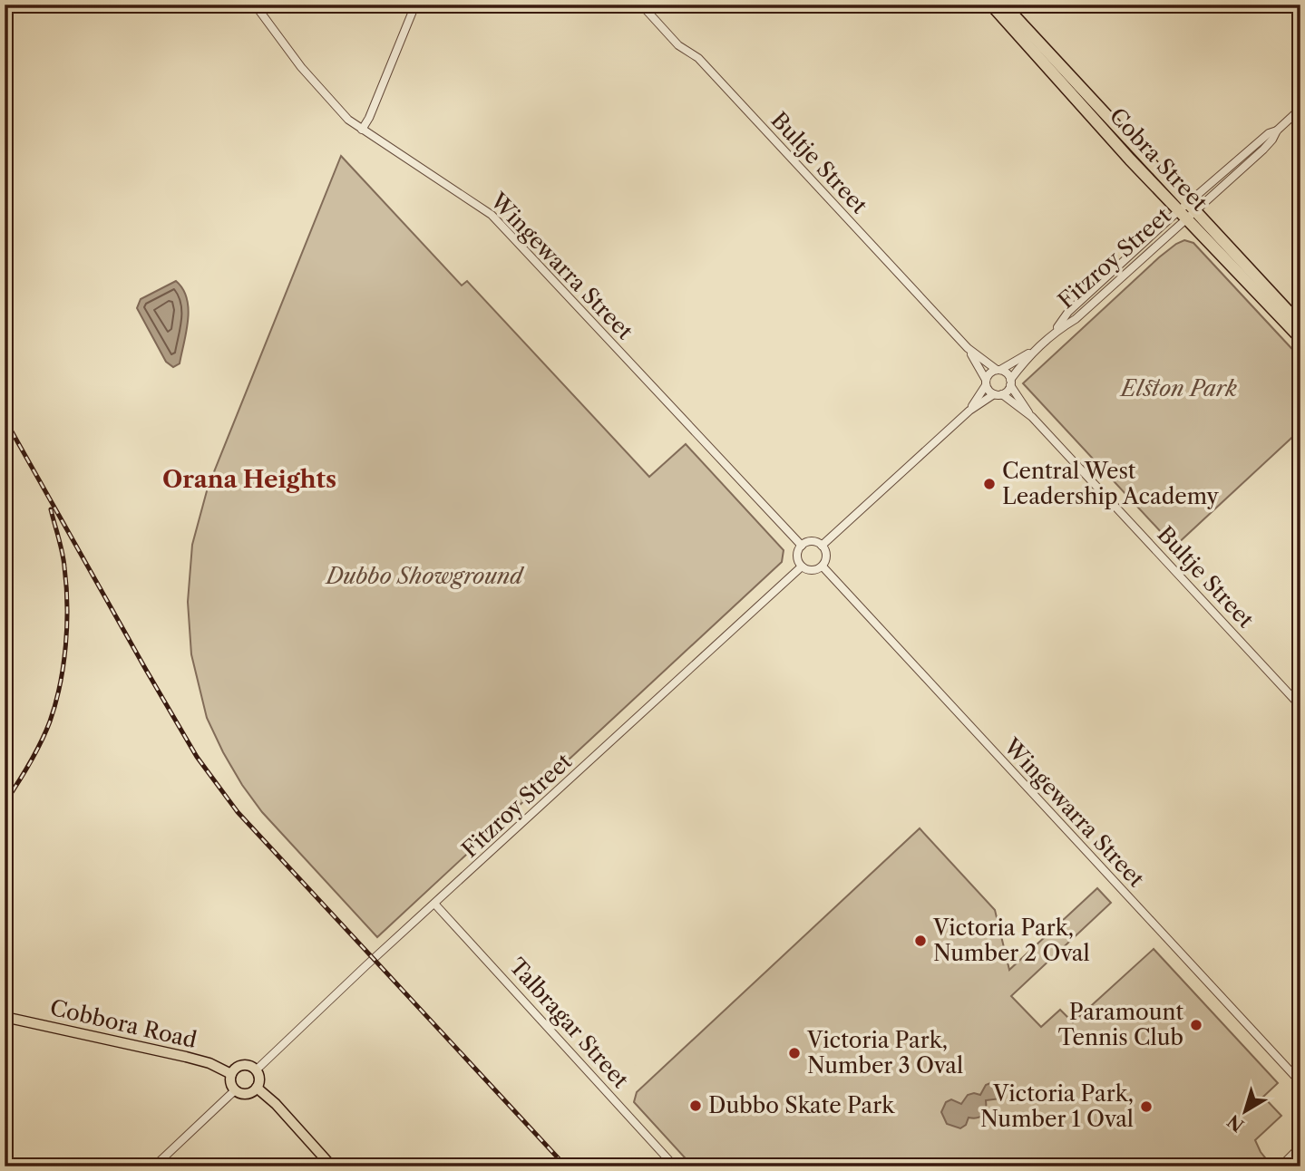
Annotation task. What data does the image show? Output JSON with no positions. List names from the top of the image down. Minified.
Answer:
{"streets":{"highway":["Cobra Street"],"main road":["Cobbora Road"],"street":["Bultje Street","Fitzroy Street","Wingewarra Street","Talbragar Street"]},"crossings":[["Cobra Street","Fitzroy Street"],["Bultje Street","Fitzroy Street"],["Fitzroy Street","Wingewarra Street"],["Fitzroy Street","Talbragar Street"],["Fitzroy Street","Cobbora Road"]],"districts":["Orana Heights"],"parks":["Elston Park","Dubbo Showground"],"places":["Central West Leadership Academy","Victoria Park, Number 2 Oval","Paramount Tennis Club","Victoria Park, Number 3 Oval","Dubbo Skate Park","Victoria Park, Number 1 Oval"],"north":"bottom left"}
